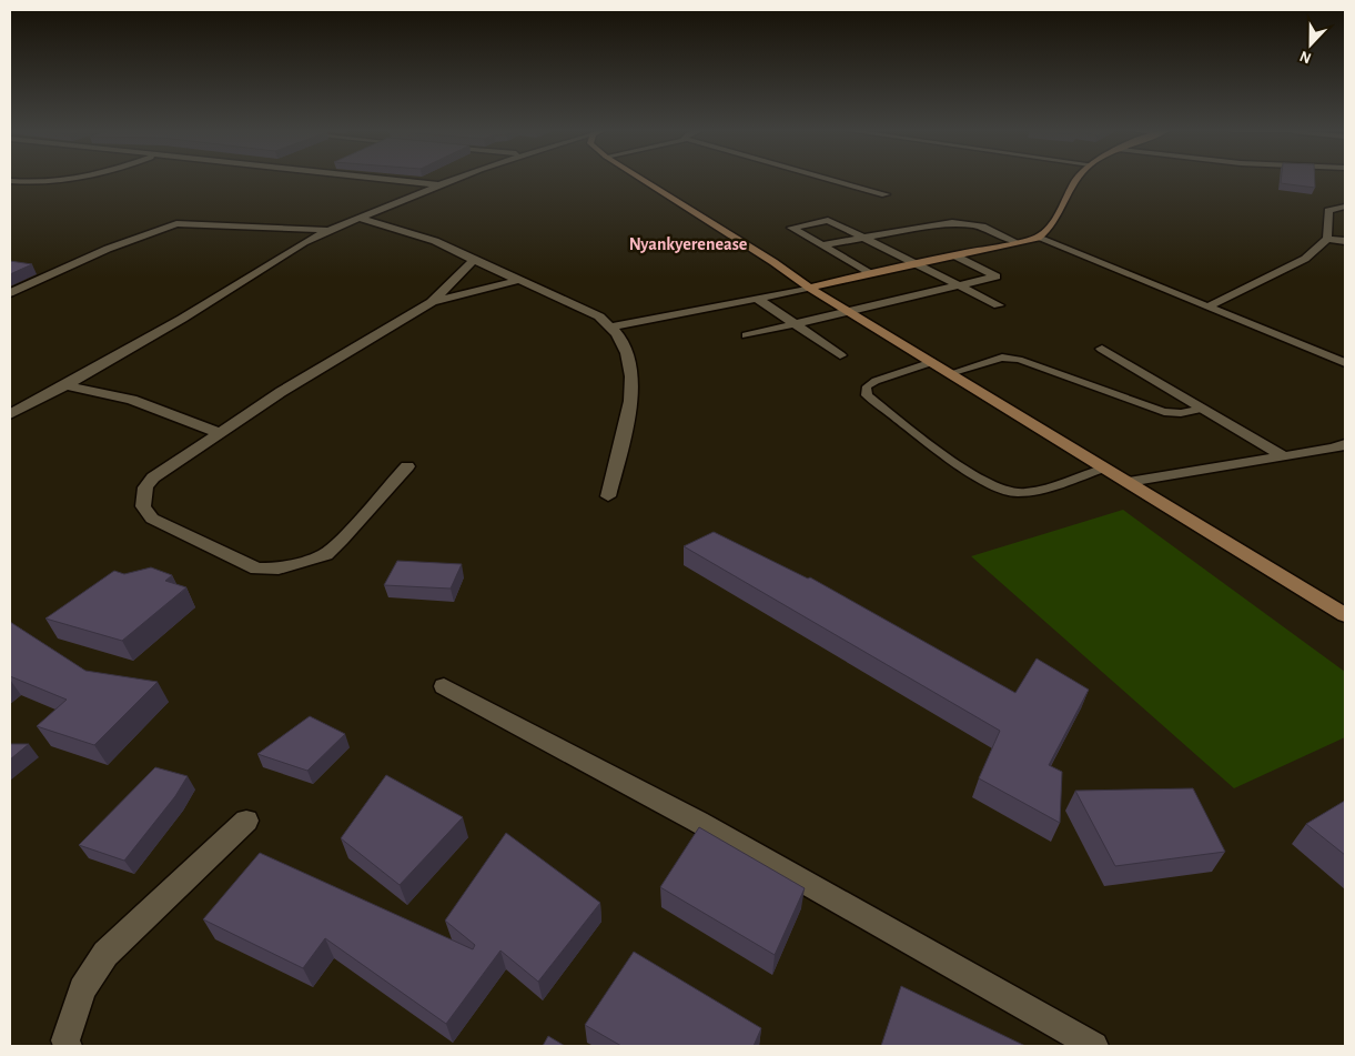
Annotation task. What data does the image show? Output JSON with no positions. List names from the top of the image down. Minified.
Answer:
{"districts":["Nyankyerenease"],"north":"bottom"}
